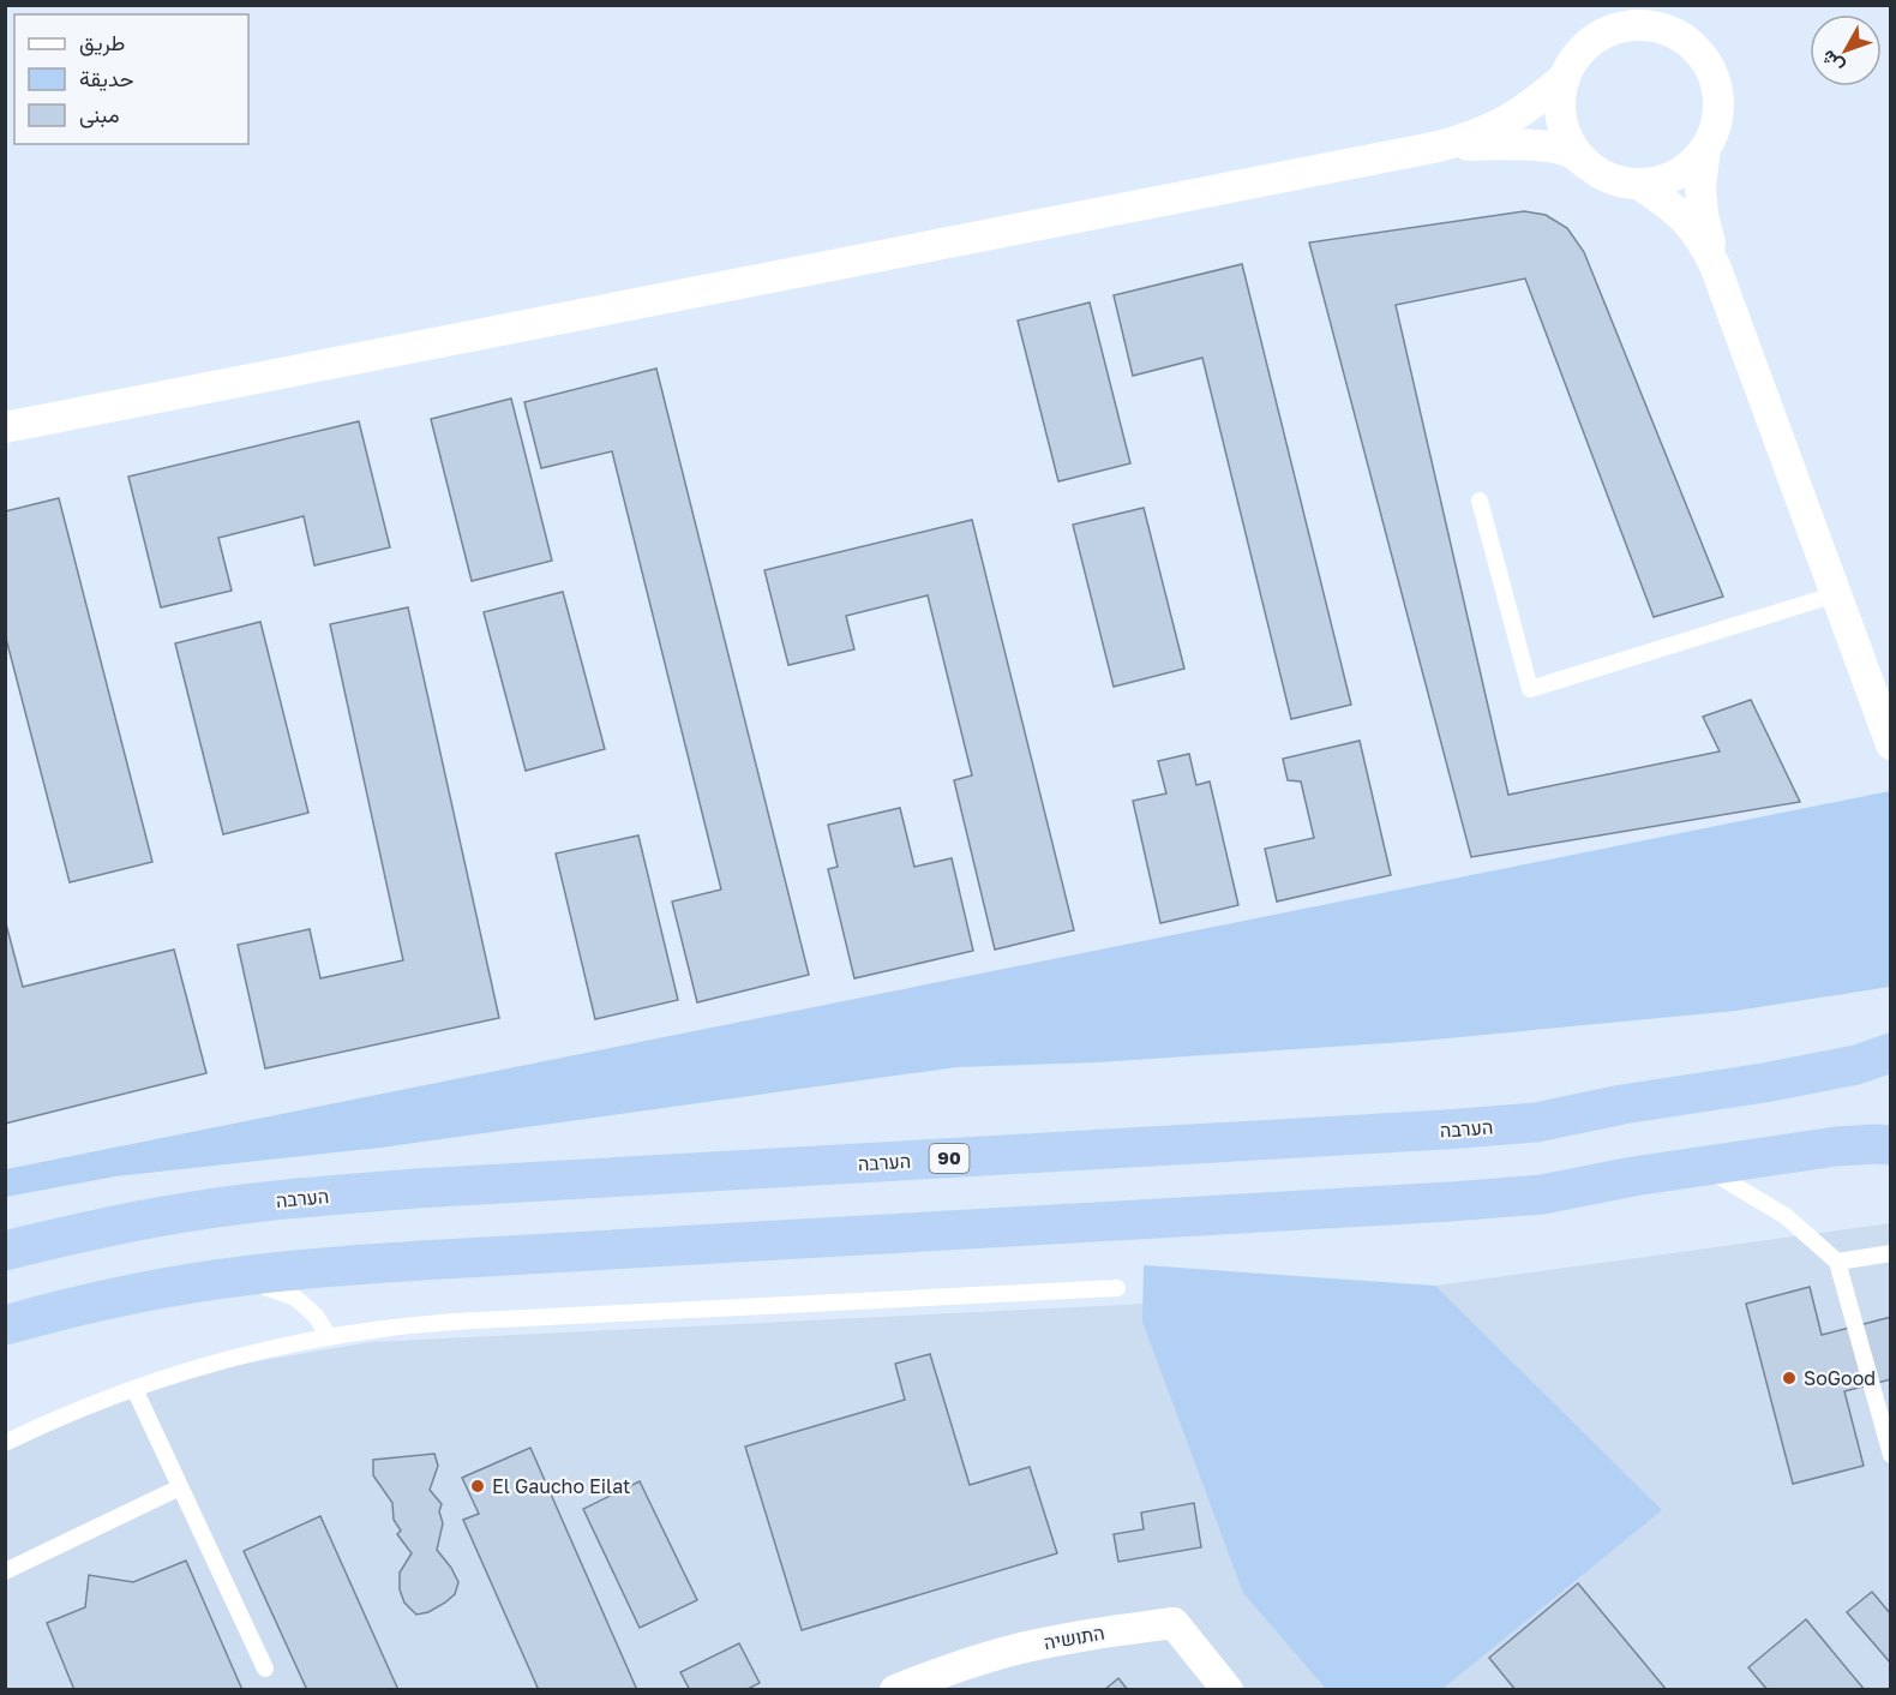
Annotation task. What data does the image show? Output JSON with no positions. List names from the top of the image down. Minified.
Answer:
{"streets":{"highway":["הערבה","90"],"street":["התושיה"]},"places":["SoGood","El Gaucho Eilat"],"legend":["طريق","حديقة","مبنى"],"north":"bottom left"}
